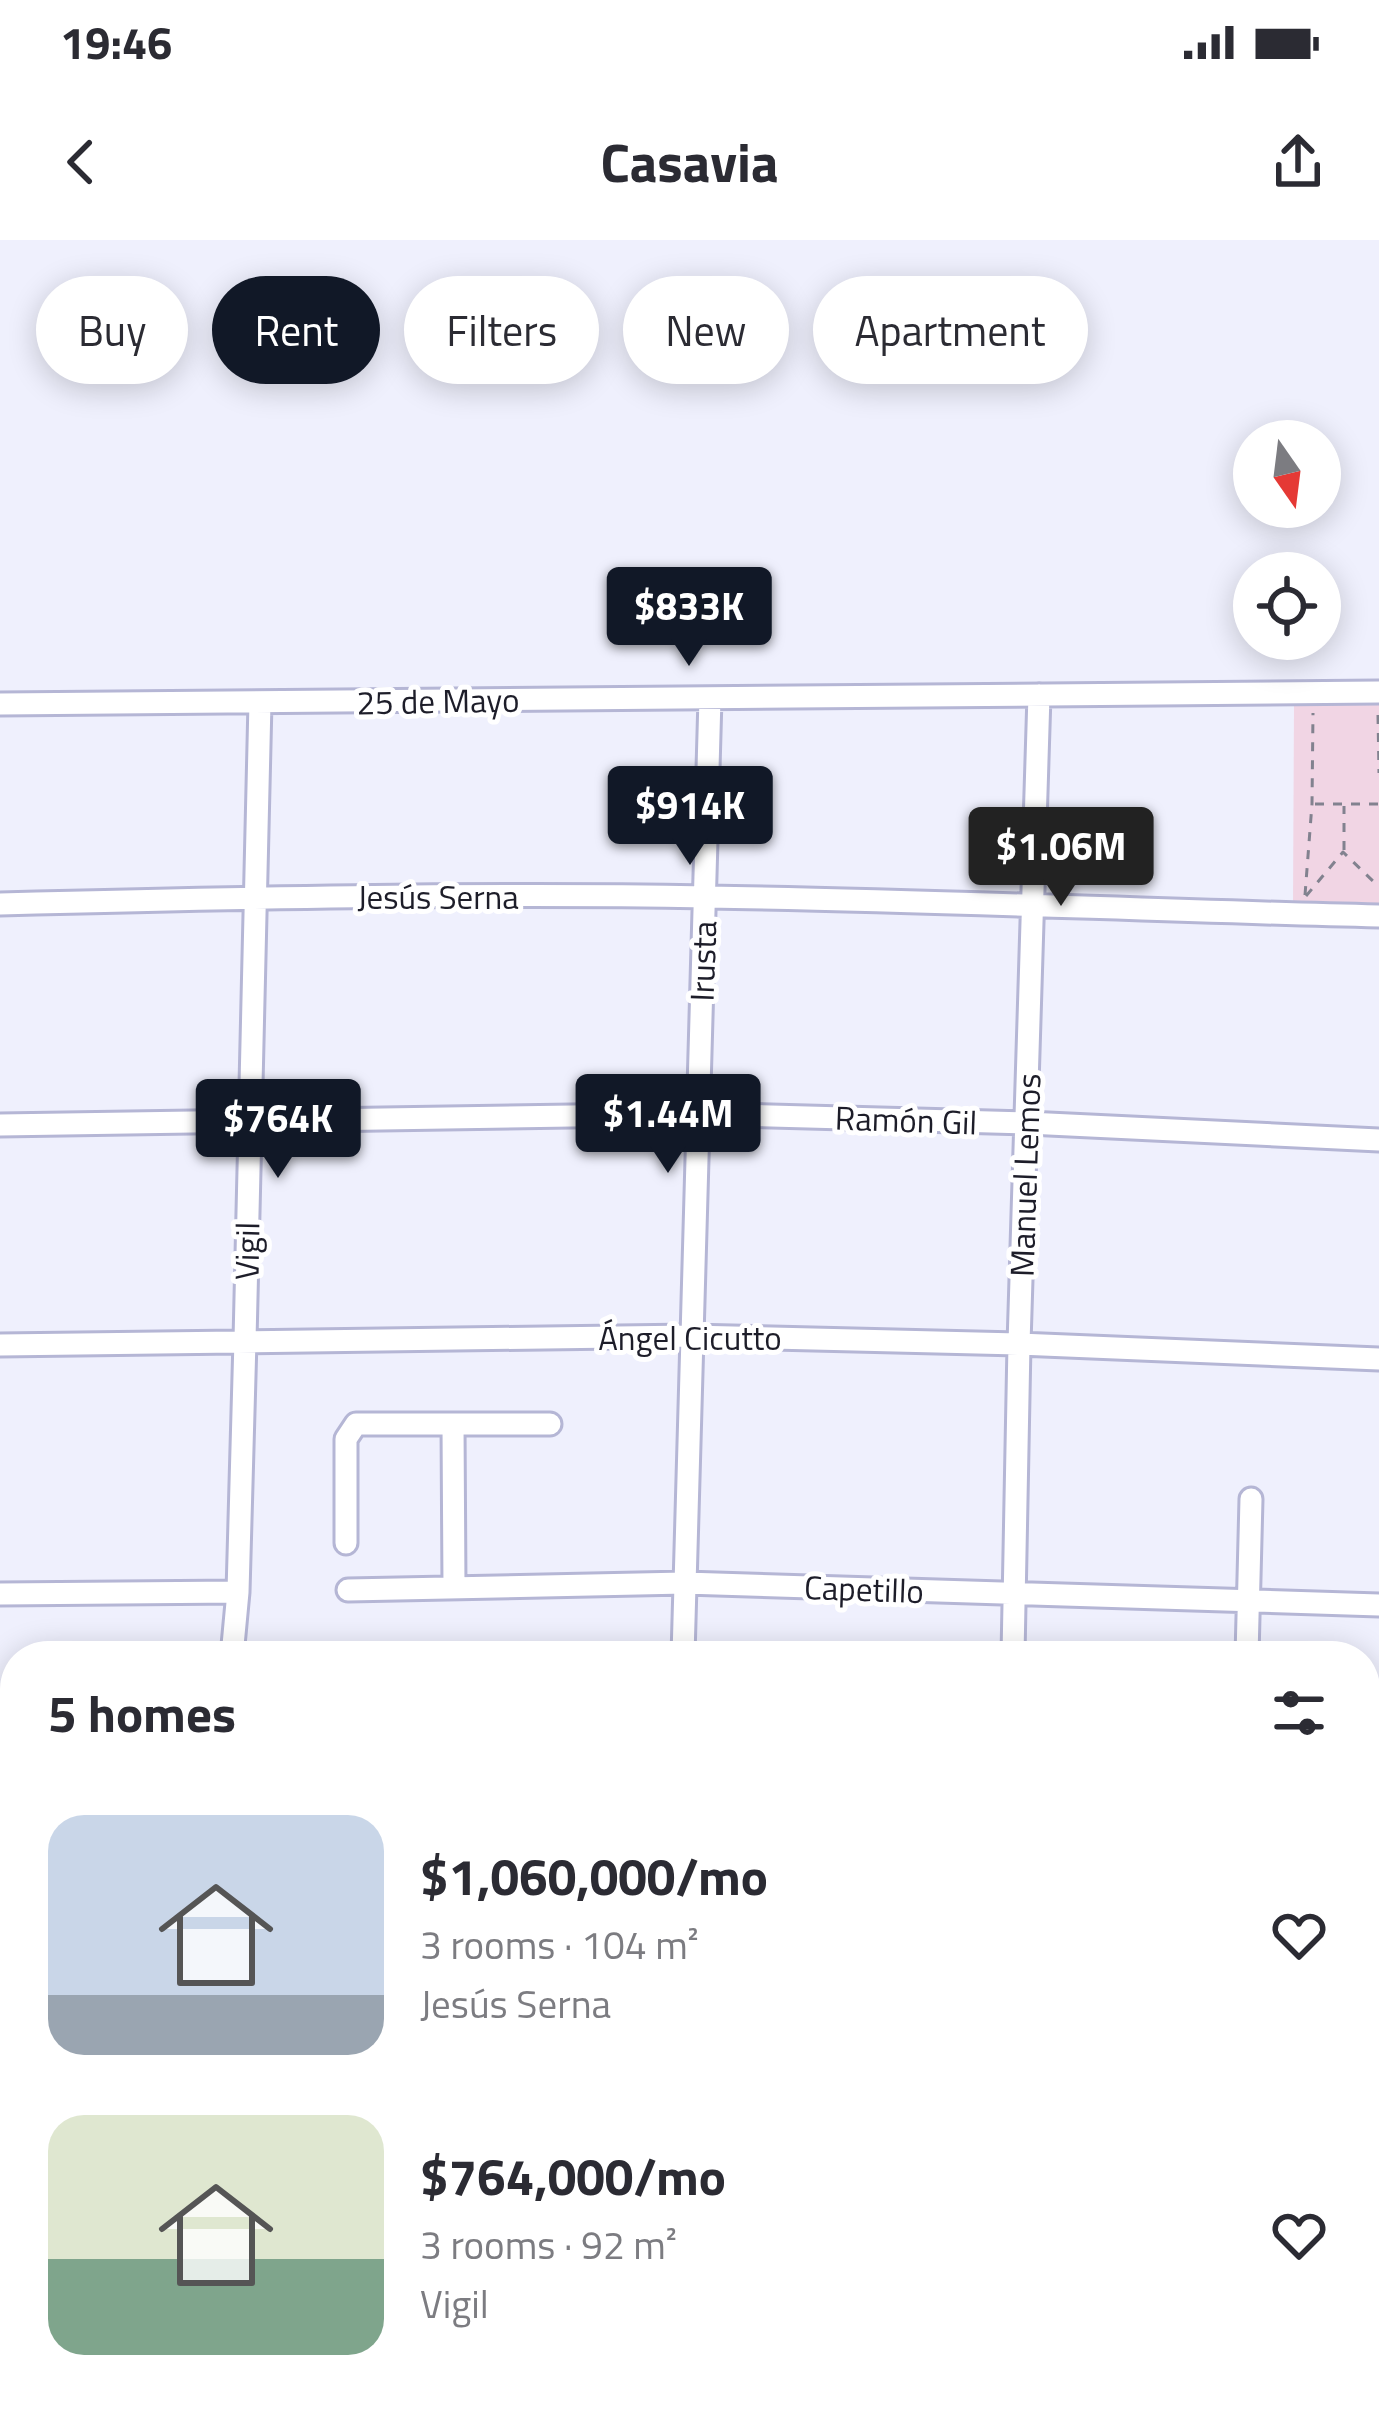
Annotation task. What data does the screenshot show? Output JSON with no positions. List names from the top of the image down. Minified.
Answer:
{"streets":{"street":["25 de Mayo","Jesús Serna","Irusta","Ramón Gil","Manuel Lemos","Vigil","Ángel Cicutto","Capetillo"]},"crossings":[["25 de Mayo","Irusta"],["25 de Mayo","Manuel Lemos"],["25 de Mayo","Vigil"],["Jesús Serna","Irusta"],["Jesús Serna","Manuel Lemos"],["Jesús Serna","Vigil"],["Irusta","Ramón Gil"],["Irusta","Ángel Cicutto"],["Irusta","Capetillo"],["Ramón Gil","Manuel Lemos"],["Ramón Gil","Vigil"],["Manuel Lemos","Ángel Cicutto"],["Manuel Lemos","Capetillo"],["Vigil","Ángel Cicutto"]],"north":"bottom","page":{"status":"19:46","header":"Casavia","chip":["Buy","Rent","Filters","New","Apartment"],"price":["$833K","$914K","$1.06M","$1.44M","$764K"],"heading":"5 homes","list":[{"name":"$1,060,000/mo","note":"3 rooms · 104 m² · Jesús Serna"},{"name":"$764,000/mo","note":"3 rooms · 92 m² · Vigil"}]}}
